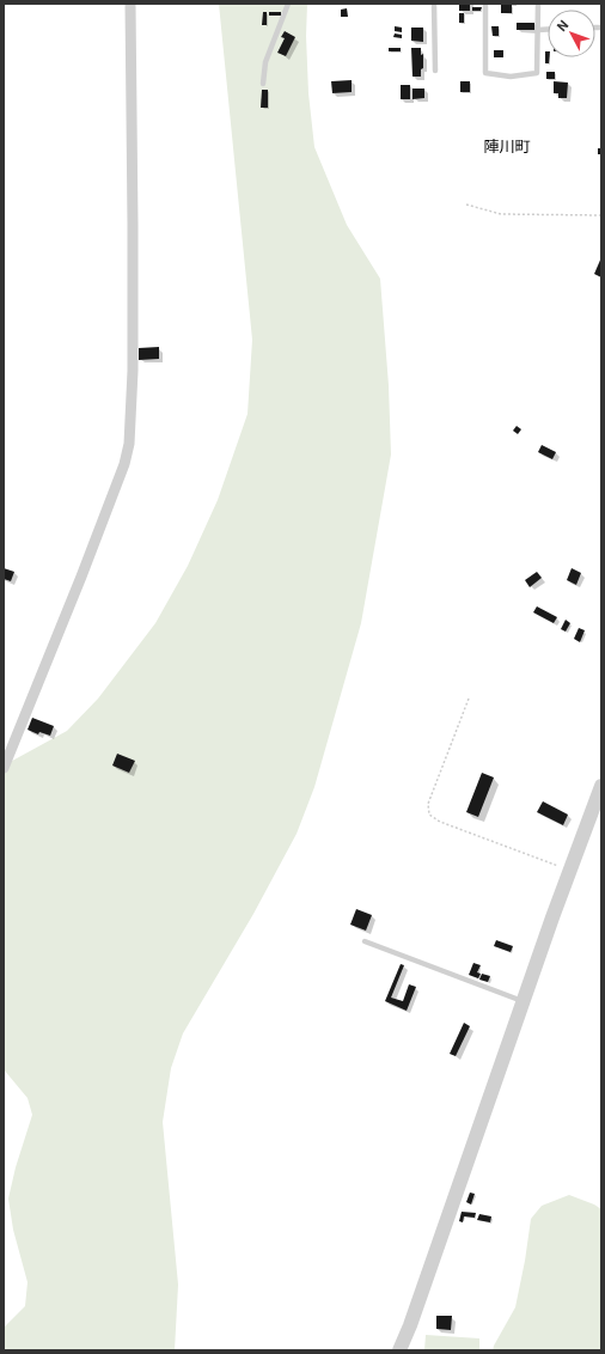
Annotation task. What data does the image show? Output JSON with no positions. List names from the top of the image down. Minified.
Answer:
{"districts":["陣川町"],"north":"top left"}
